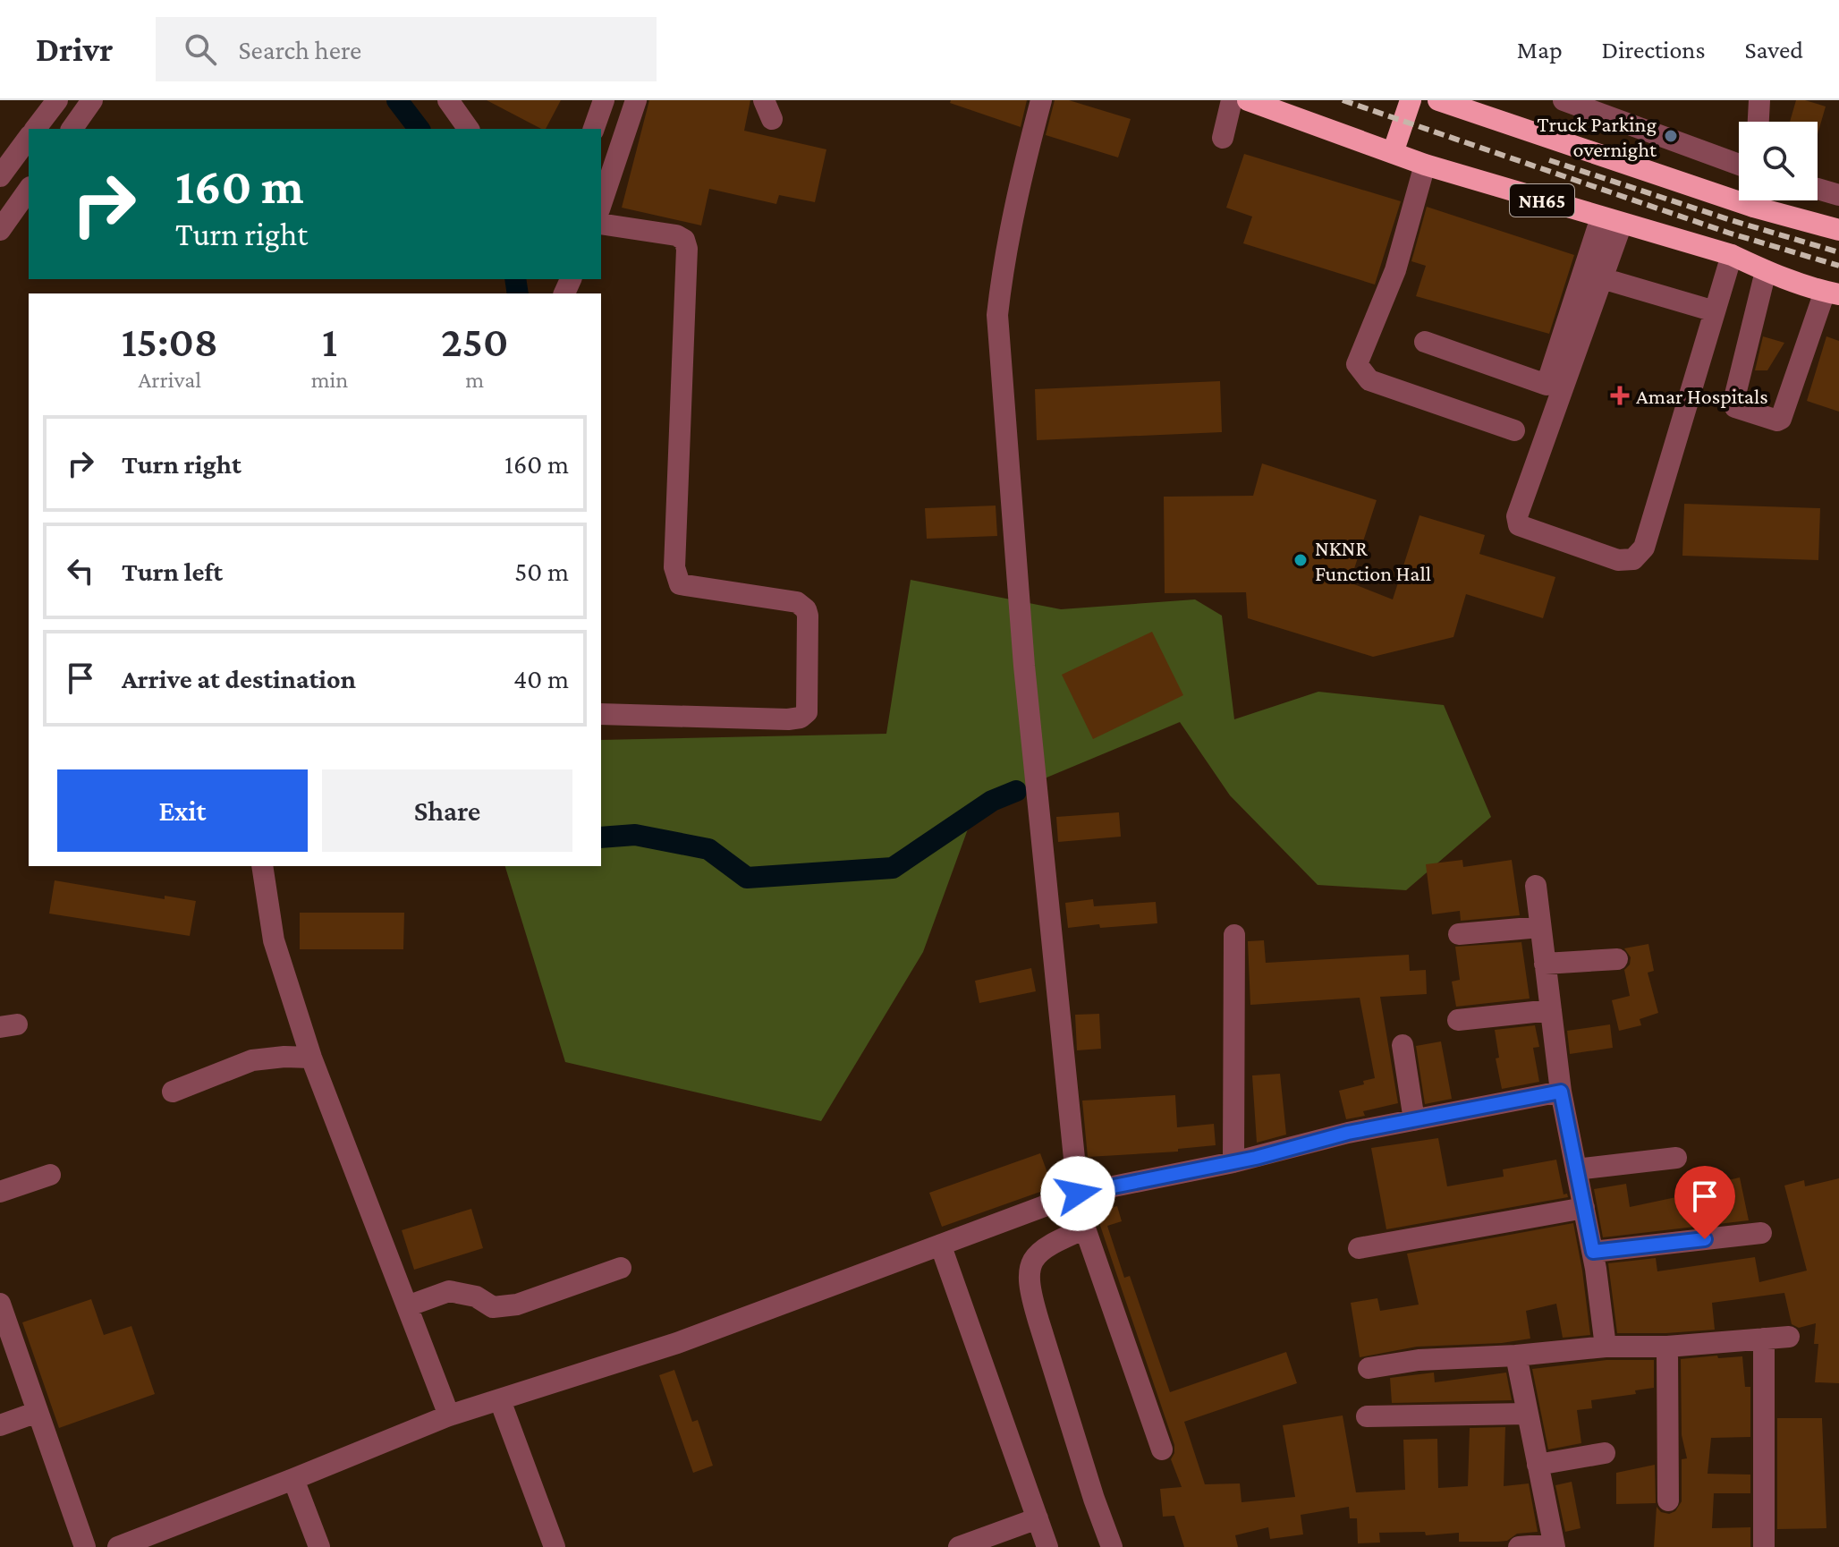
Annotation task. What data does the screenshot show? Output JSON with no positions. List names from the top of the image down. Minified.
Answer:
{"streets":{"highway":["NH65"]},"places":{"other":["Truck Parking overnight","NKNR Function Hall"],"health":["Amar Hospitals"]},"page":{"header":"Drivr","search":"Search here","nav":["Map","Directions","Saved"],"turn":["160 m","Turn right"],"eta":["15:08","Arrival","1","min","250","m"],"list":[{"name":"Turn right","value":"160 m"},{"name":"Turn left","value":"50 m"},{"name":"Arrive at destination","value":"40 m"}],"buttons":["Exit","Share"]}}
